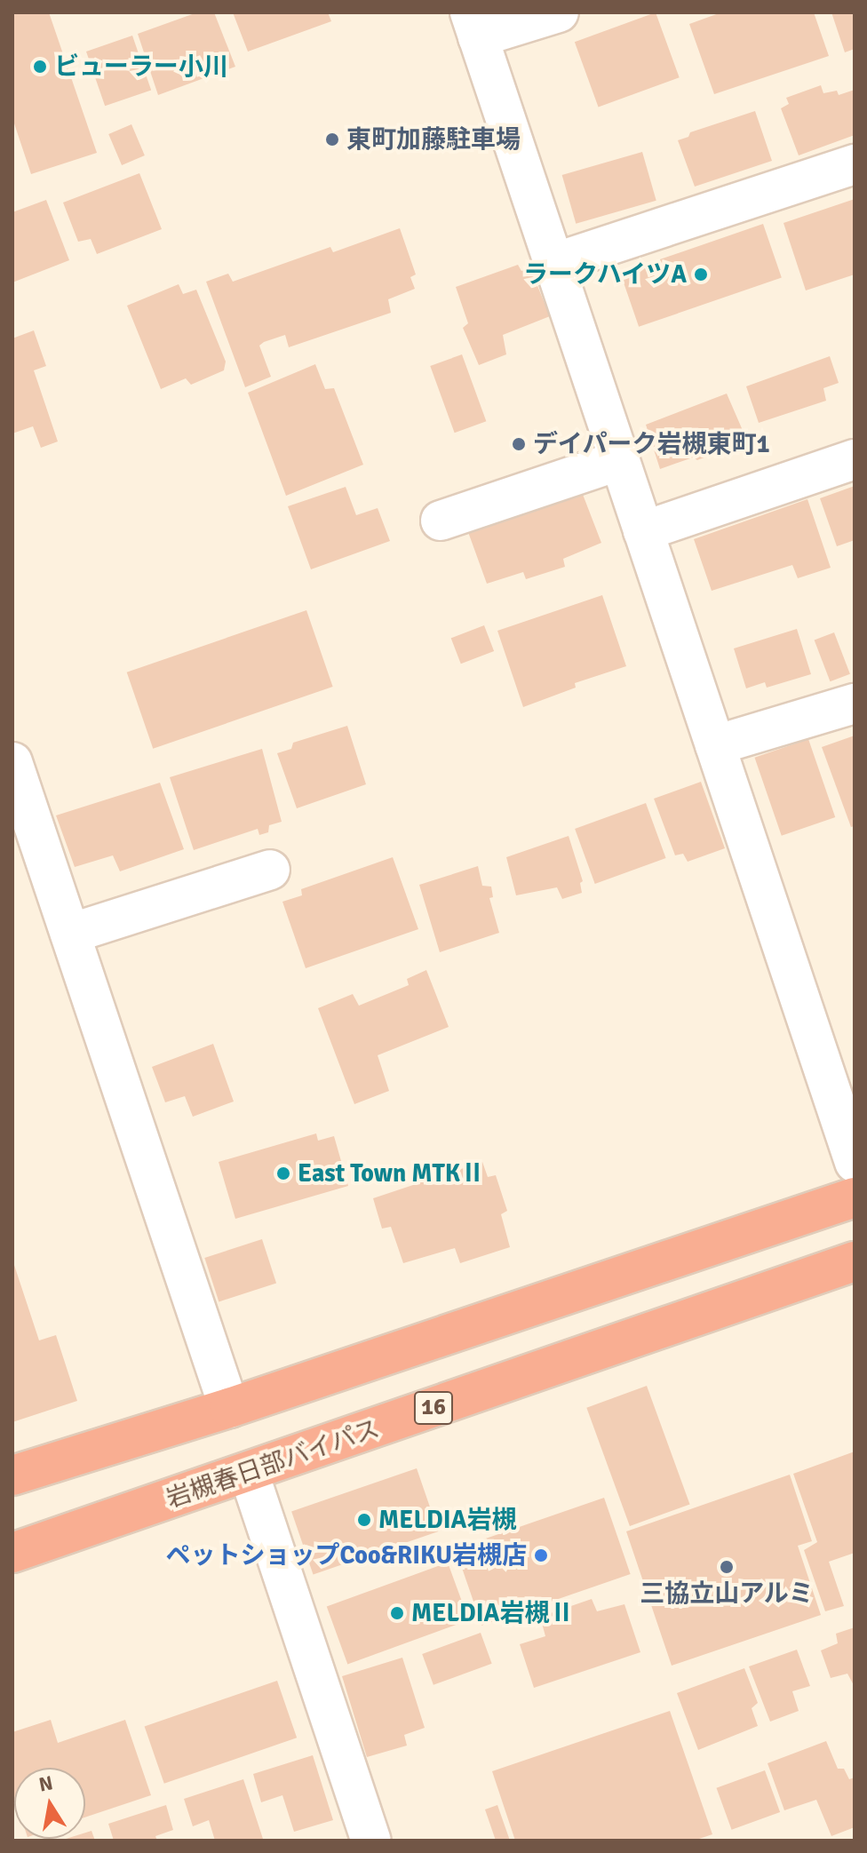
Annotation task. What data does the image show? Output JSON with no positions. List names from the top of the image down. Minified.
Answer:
{"streets":{"highway":["16","岩槻春日部バイパス"]},"places":["ビューラー小川","東町加藤駐車場","ラークハイツA","デイパーク岩槻東町1","East Town MTKⅡ","MELDIA岩槻","ペットショップCoo&RIKU岩槻店","三協立山アルミ","MELDIA岩槻Ⅱ"],"north":"top"}
